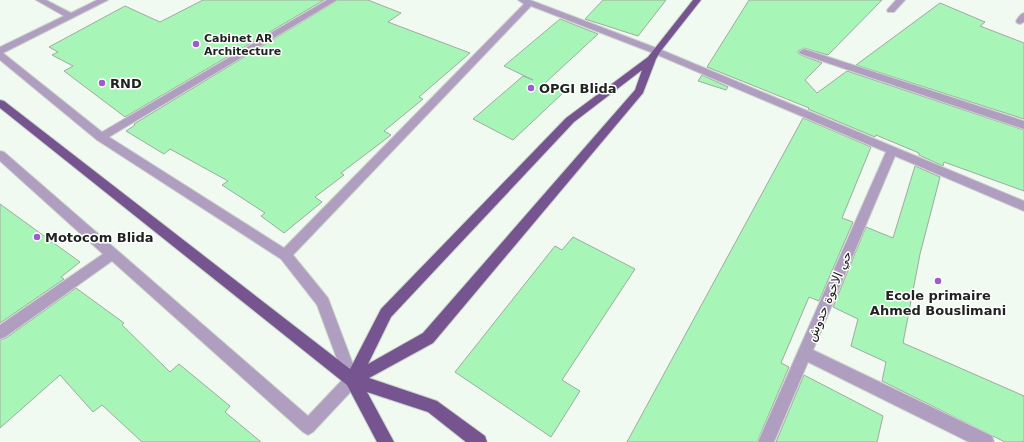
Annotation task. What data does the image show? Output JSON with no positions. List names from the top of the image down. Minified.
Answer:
{"streets":{"street":["حي الاخوة حدوش"]},"places":["Cabinet AR Architecture","RND","OPGI Blida","Motocom Blida","Ecole primaire Ahmed Bouslimani"]}
